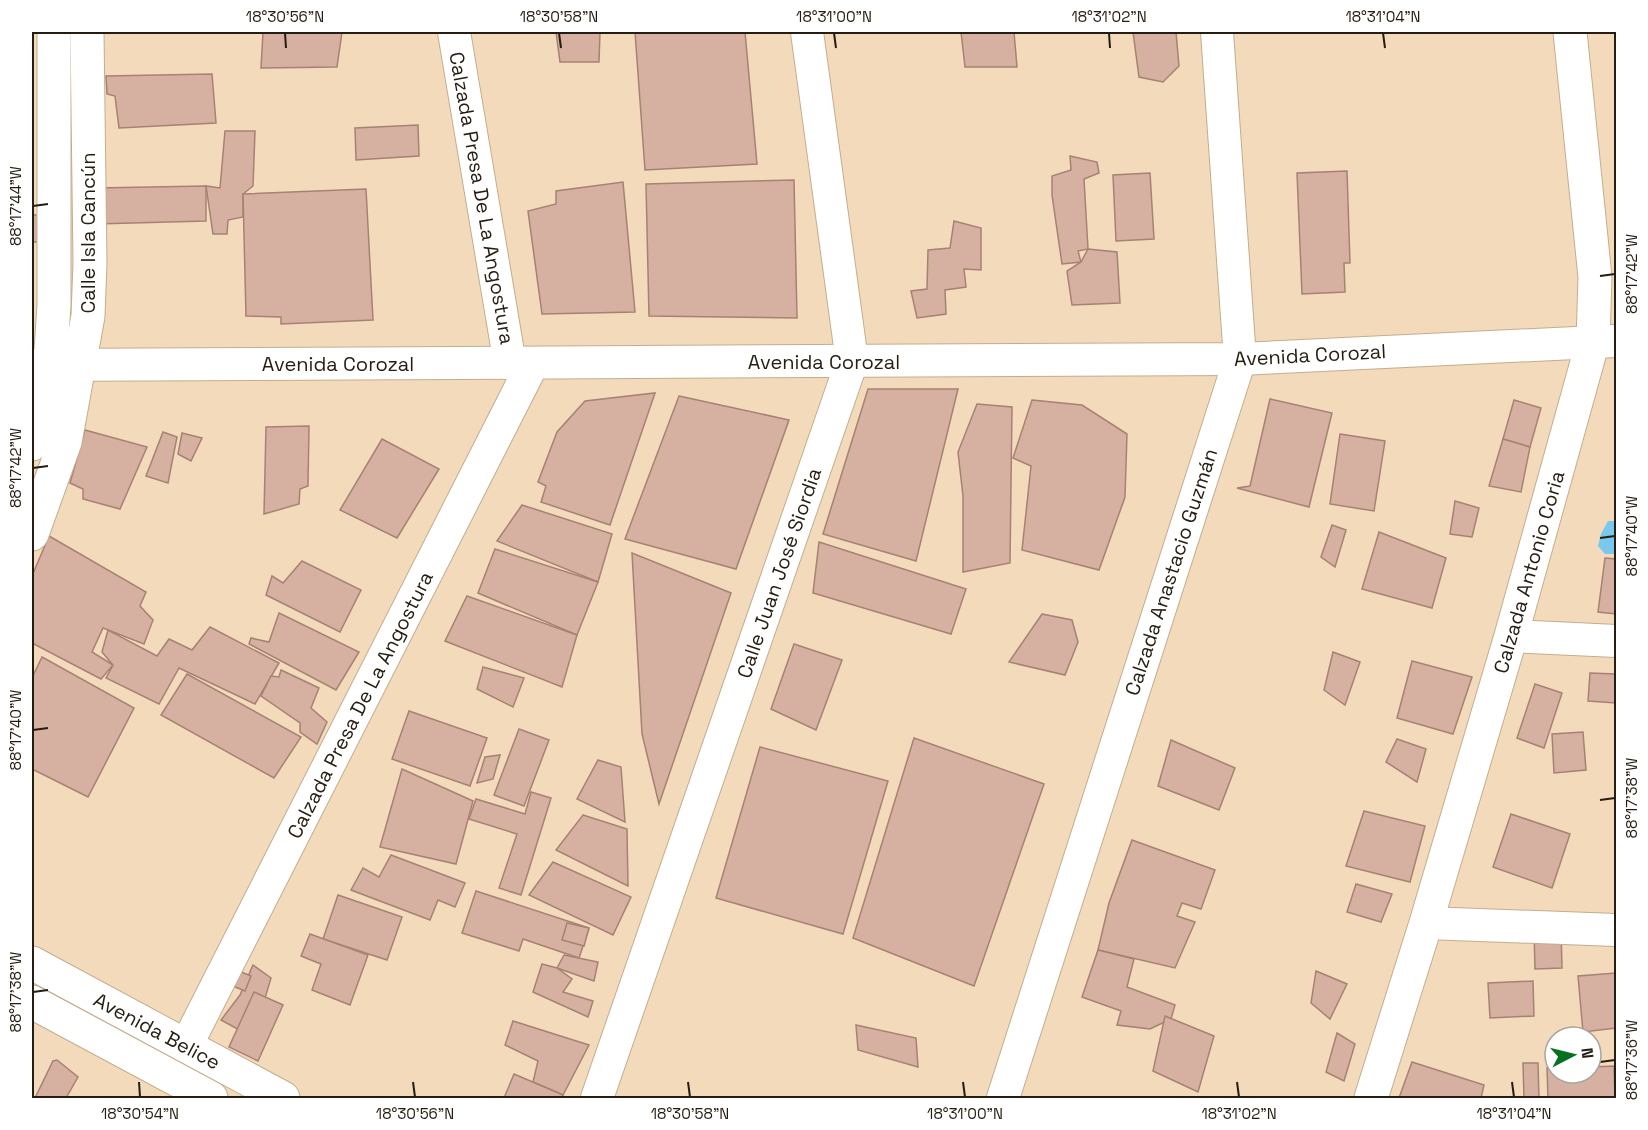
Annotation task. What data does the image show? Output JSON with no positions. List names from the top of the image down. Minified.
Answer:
{"streets":{"street":["Calzada Presa De La Angostura","Calle Isla Cancún","Avenida Corozal","Calzada Anastacio Guzmán","Calzada Antonio Coria","Calle Juan José Siordia","Avenida Belice"]},"crossings":[["Calzada Presa De La Angostura","Avenida Corozal"],["Calzada Presa De La Angostura","Avenida Belice"],["Calle Isla Cancún","Avenida Corozal"],["Avenida Corozal","Calzada Anastacio Guzmán"],["Avenida Corozal","Calzada Antonio Coria"],["Avenida Corozal","Calle Juan José Siordia"]],"north":"right","coordinates":["18°30'56\"N","18°30'58\"N","18°31'00\"N","18°31'02\"N","18°31'04\"N","88°17'44\"W","88°17'42\"W","88°17'40\"W","88°17'38\"W","88°17'36\"W","18°30'54\"N"]}
